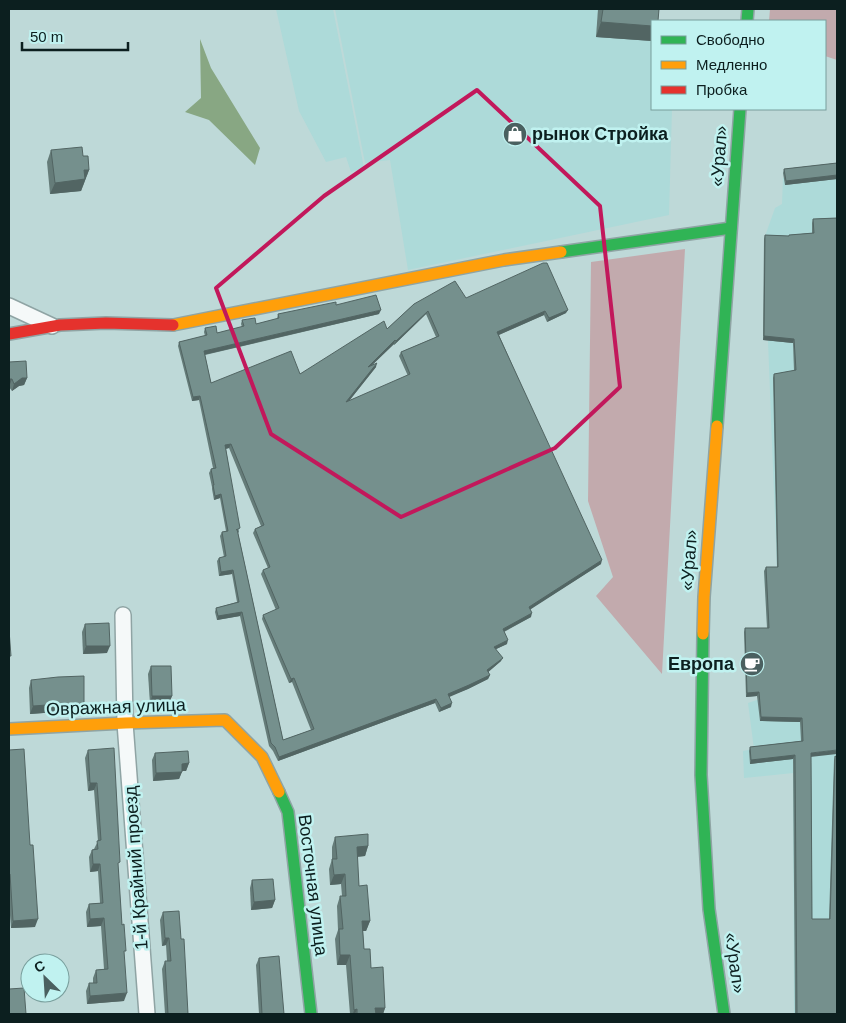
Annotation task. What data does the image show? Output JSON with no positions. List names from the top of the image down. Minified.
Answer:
{"streets":{"main road":["«Урал»","Овражная улица","Восточная улица"],"street":["1-й Крайний проезд"]},"crossings":[["Овражная улица","1-й Крайний проезд"],["Овражная улица","Восточная улица"]],"places":{"shop":["рынок Стройка"],"cafe":["Европа"]},"legend":["Свободно","Медленно","Пробка"],"scale_bar":"50 m","north":"top left"}
